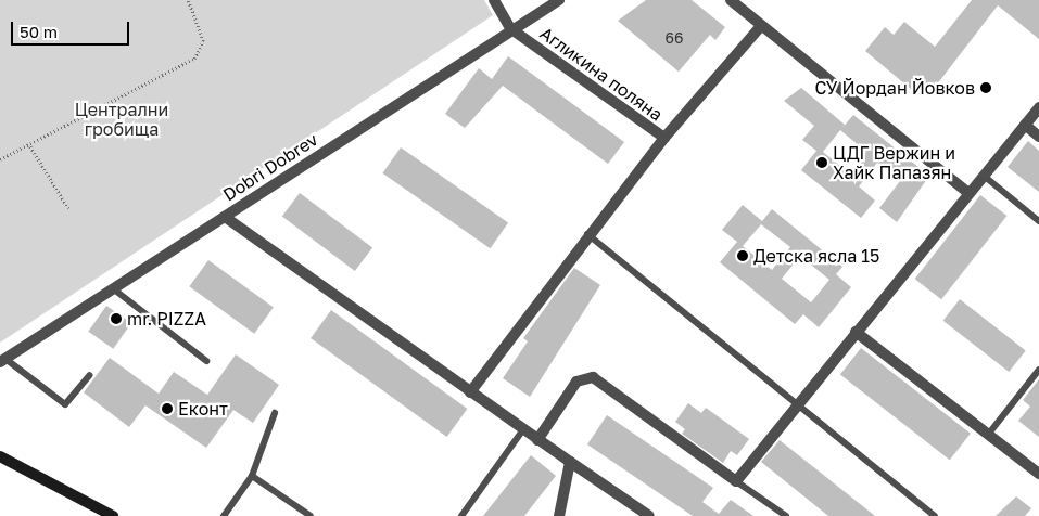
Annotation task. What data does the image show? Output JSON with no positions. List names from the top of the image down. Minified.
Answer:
{"streets":{"street":["Агликина поляна","Dobri Dobrev"]},"crossings":[["Агликина поляна","Dobri Dobrev"]],"parks":["Централни гробища"],"places":["СУ Йордан Йовков","ЦДГ Вержин и Хайк Папазян","Детска ясла 15","mr. PIZZA","Еконт"],"house_numbers":["66"],"scale_bar":"50 m"}
